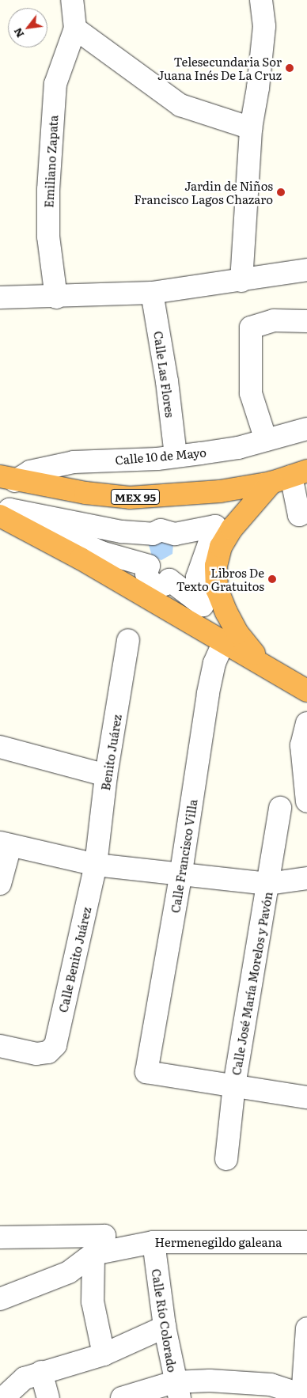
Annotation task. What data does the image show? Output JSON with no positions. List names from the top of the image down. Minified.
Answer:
{"streets":{"highway":["MEX 95"],"street":["Emiliano Zapata","Calle Las Flores","Calle 10 de Mayo","Benito Juárez","Calle Francisco Villa","Calle Benito Juárez","Calle José María Morelos y Pavón","Hermenegildo galeana","Calle Río Colorado"]},"crossings":[["Calle Las Flores","Calle 10 de Mayo"],["Calle 10 de Mayo","MEX 95"],["Benito Juárez","Calle Benito Juárez"],["Calle Francisco Villa","Calle José María Morelos y Pavón"],["Hermenegildo galeana","Calle Río Colorado"]],"places":["Telesecundaria Sor Juana Inés De La Cruz","Jardin de Niños Francisco Lagos Chazaro","Libros De Texto Gratuitos"],"north":"bottom left"}
